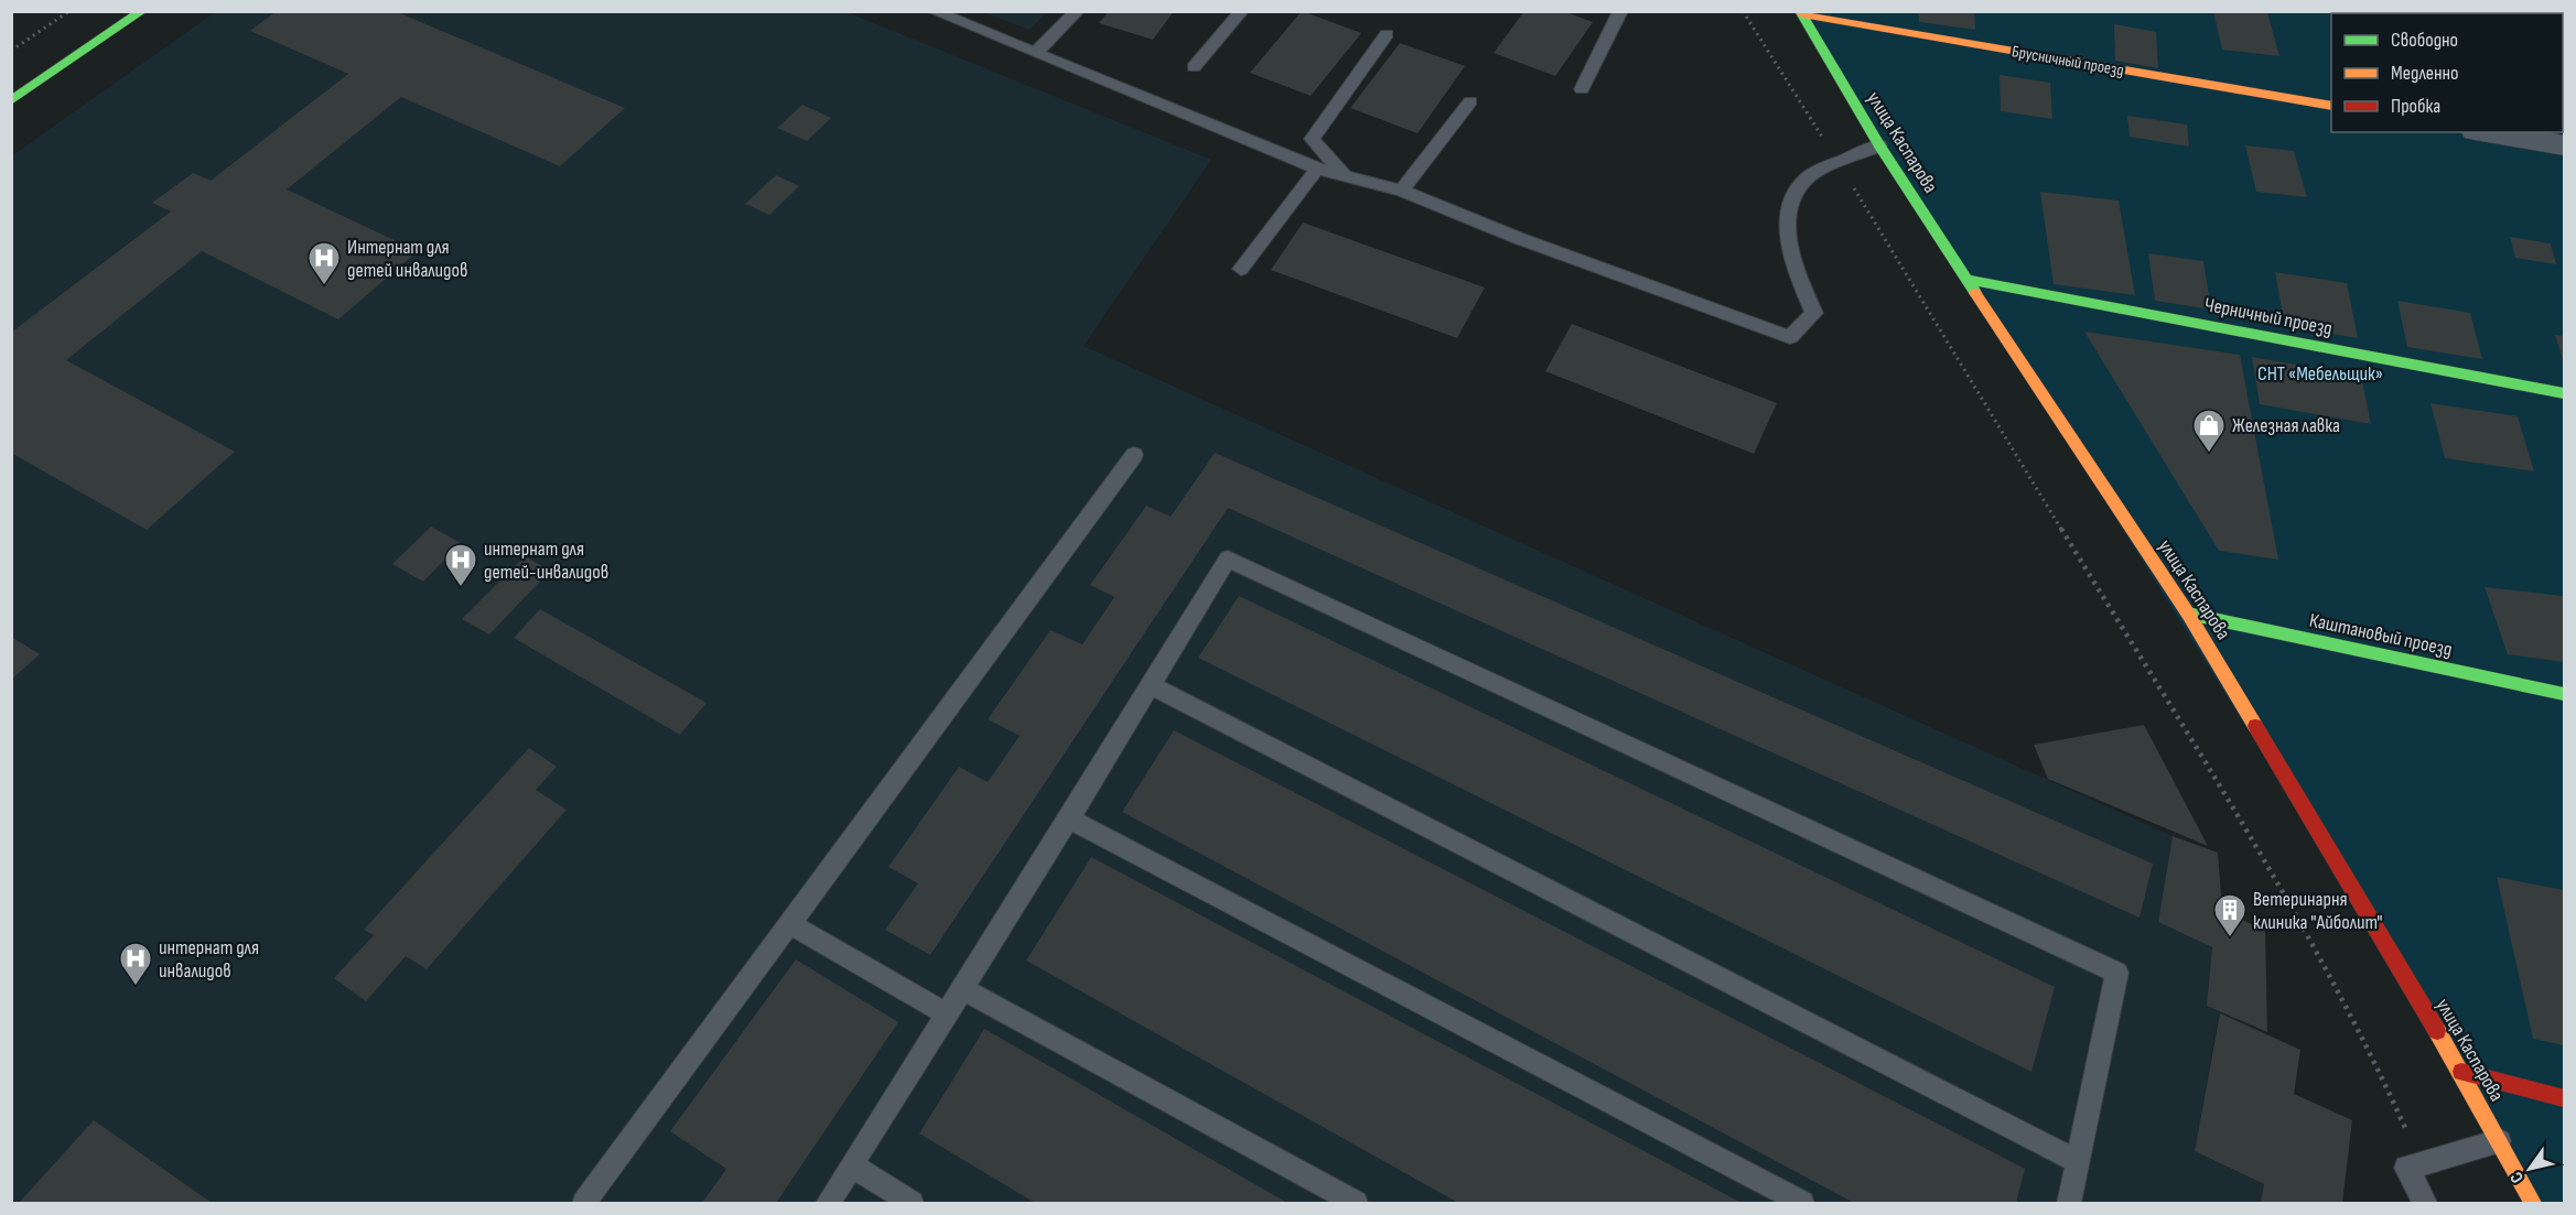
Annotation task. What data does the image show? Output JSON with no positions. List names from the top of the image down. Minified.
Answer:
{"streets":{"street":["Брусничный проезд","улица Каспарова","Черничный проезд","Каштановый проезд"]},"crossings":[["Брусничный проезд","улица Каспарова"],["улица Каспарова","Черничный проезд"],["улица Каспарова","Каштановый проезд"]],"parks":["СНТ «Мебельщик»"],"places":{"hospital":["Интернат для детей инвалидов","интернат для детей-инвалидов","интернат для инвалидов"],"shop":["Железная лавка"],"building":["Ветеринарня клиника \"Айболит\""]},"legend":["Свободно","Медленно","Пробка"],"north":"bottom left"}
